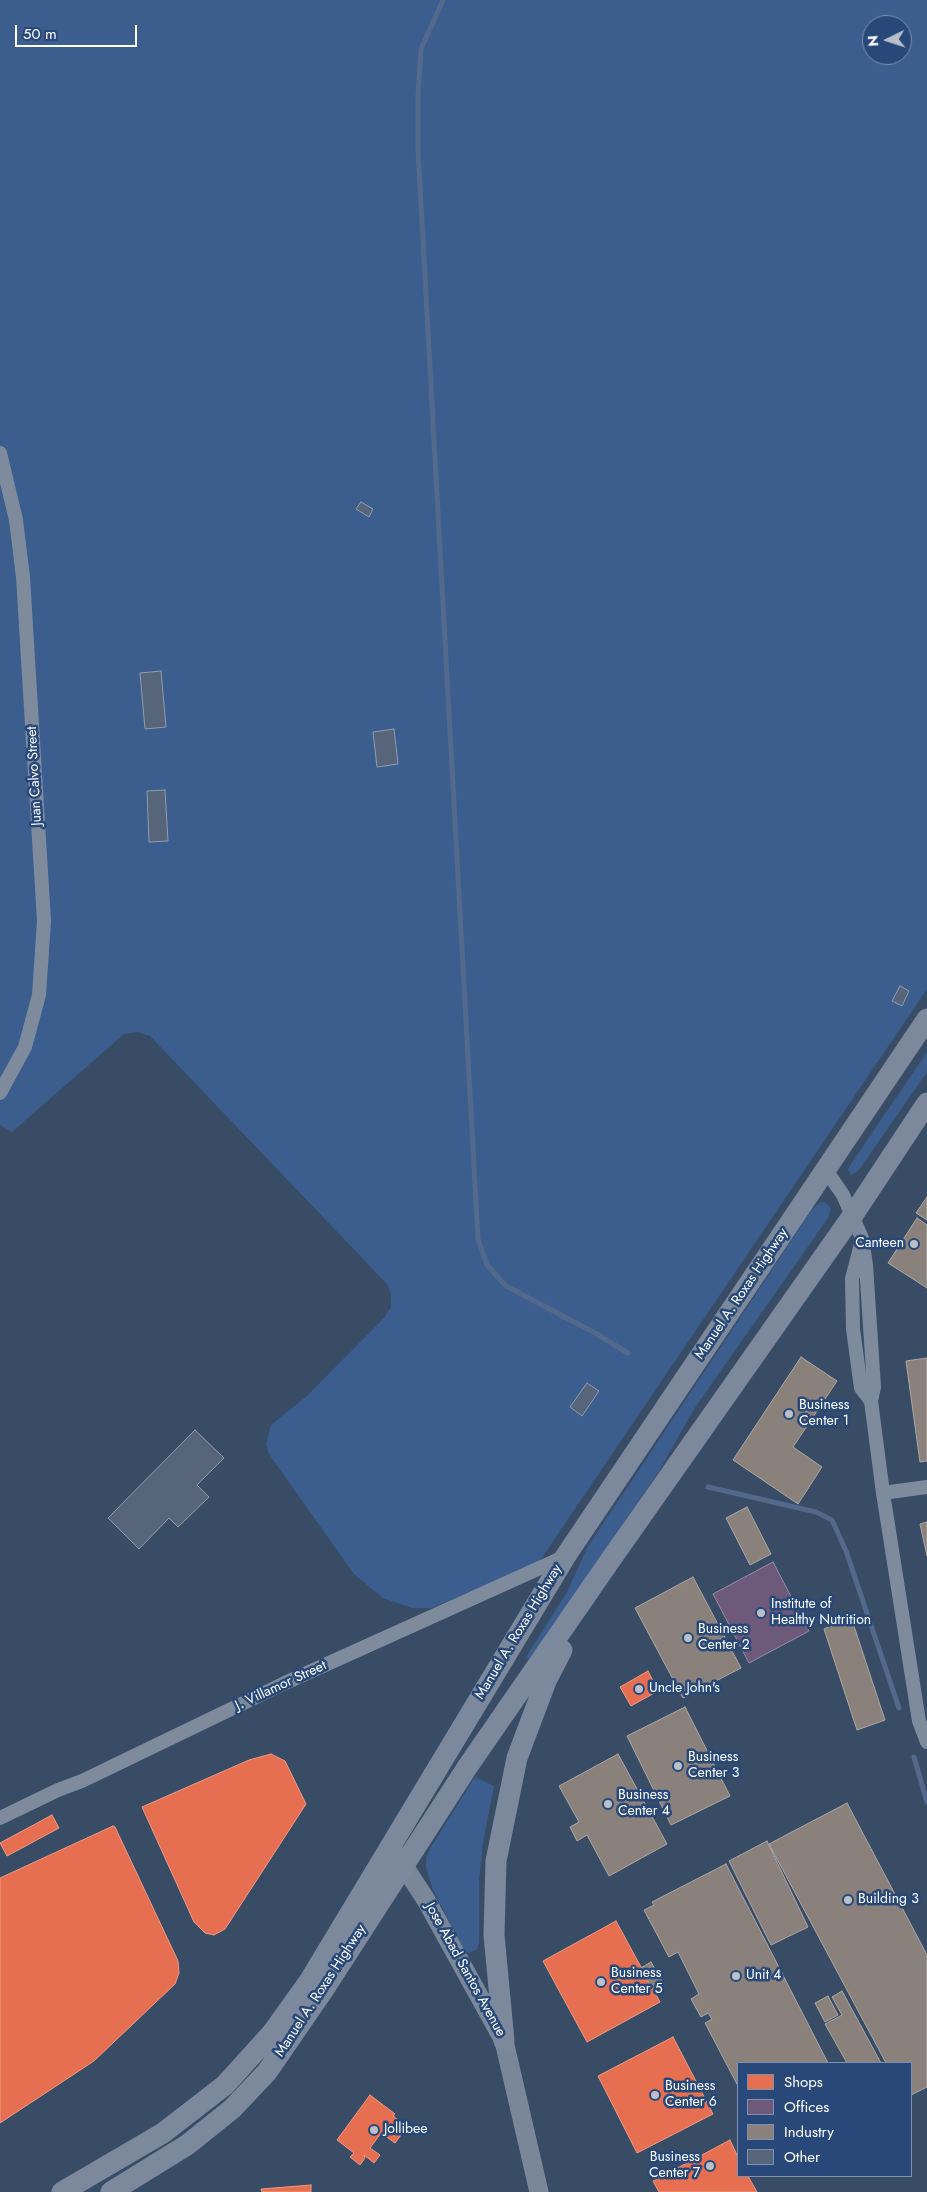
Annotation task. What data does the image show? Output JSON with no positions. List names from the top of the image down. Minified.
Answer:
{"streets":{"main road":["Manuel A. Roxas Highway","Jose Abad Santos Avenue"],"street":["Juan Calvo Street","J. Villamor Street"]},"crossings":[["Manuel A. Roxas Highway","J. Villamor Street"],["Manuel A. Roxas Highway","Jose Abad Santos Avenue"]],"places":["Canteen","Business Center 1","Institute of Healthy Nutrition","Business Center 2","Uncle John's","Business Center 3","Business Center 4","Building 3","Unit 4","Business Center 5","Business Center 6","Jollibee","Business Center 7"],"legend":["Shops","Offices","Industry","Other"],"scale_bar":"50 m","north":"left"}
